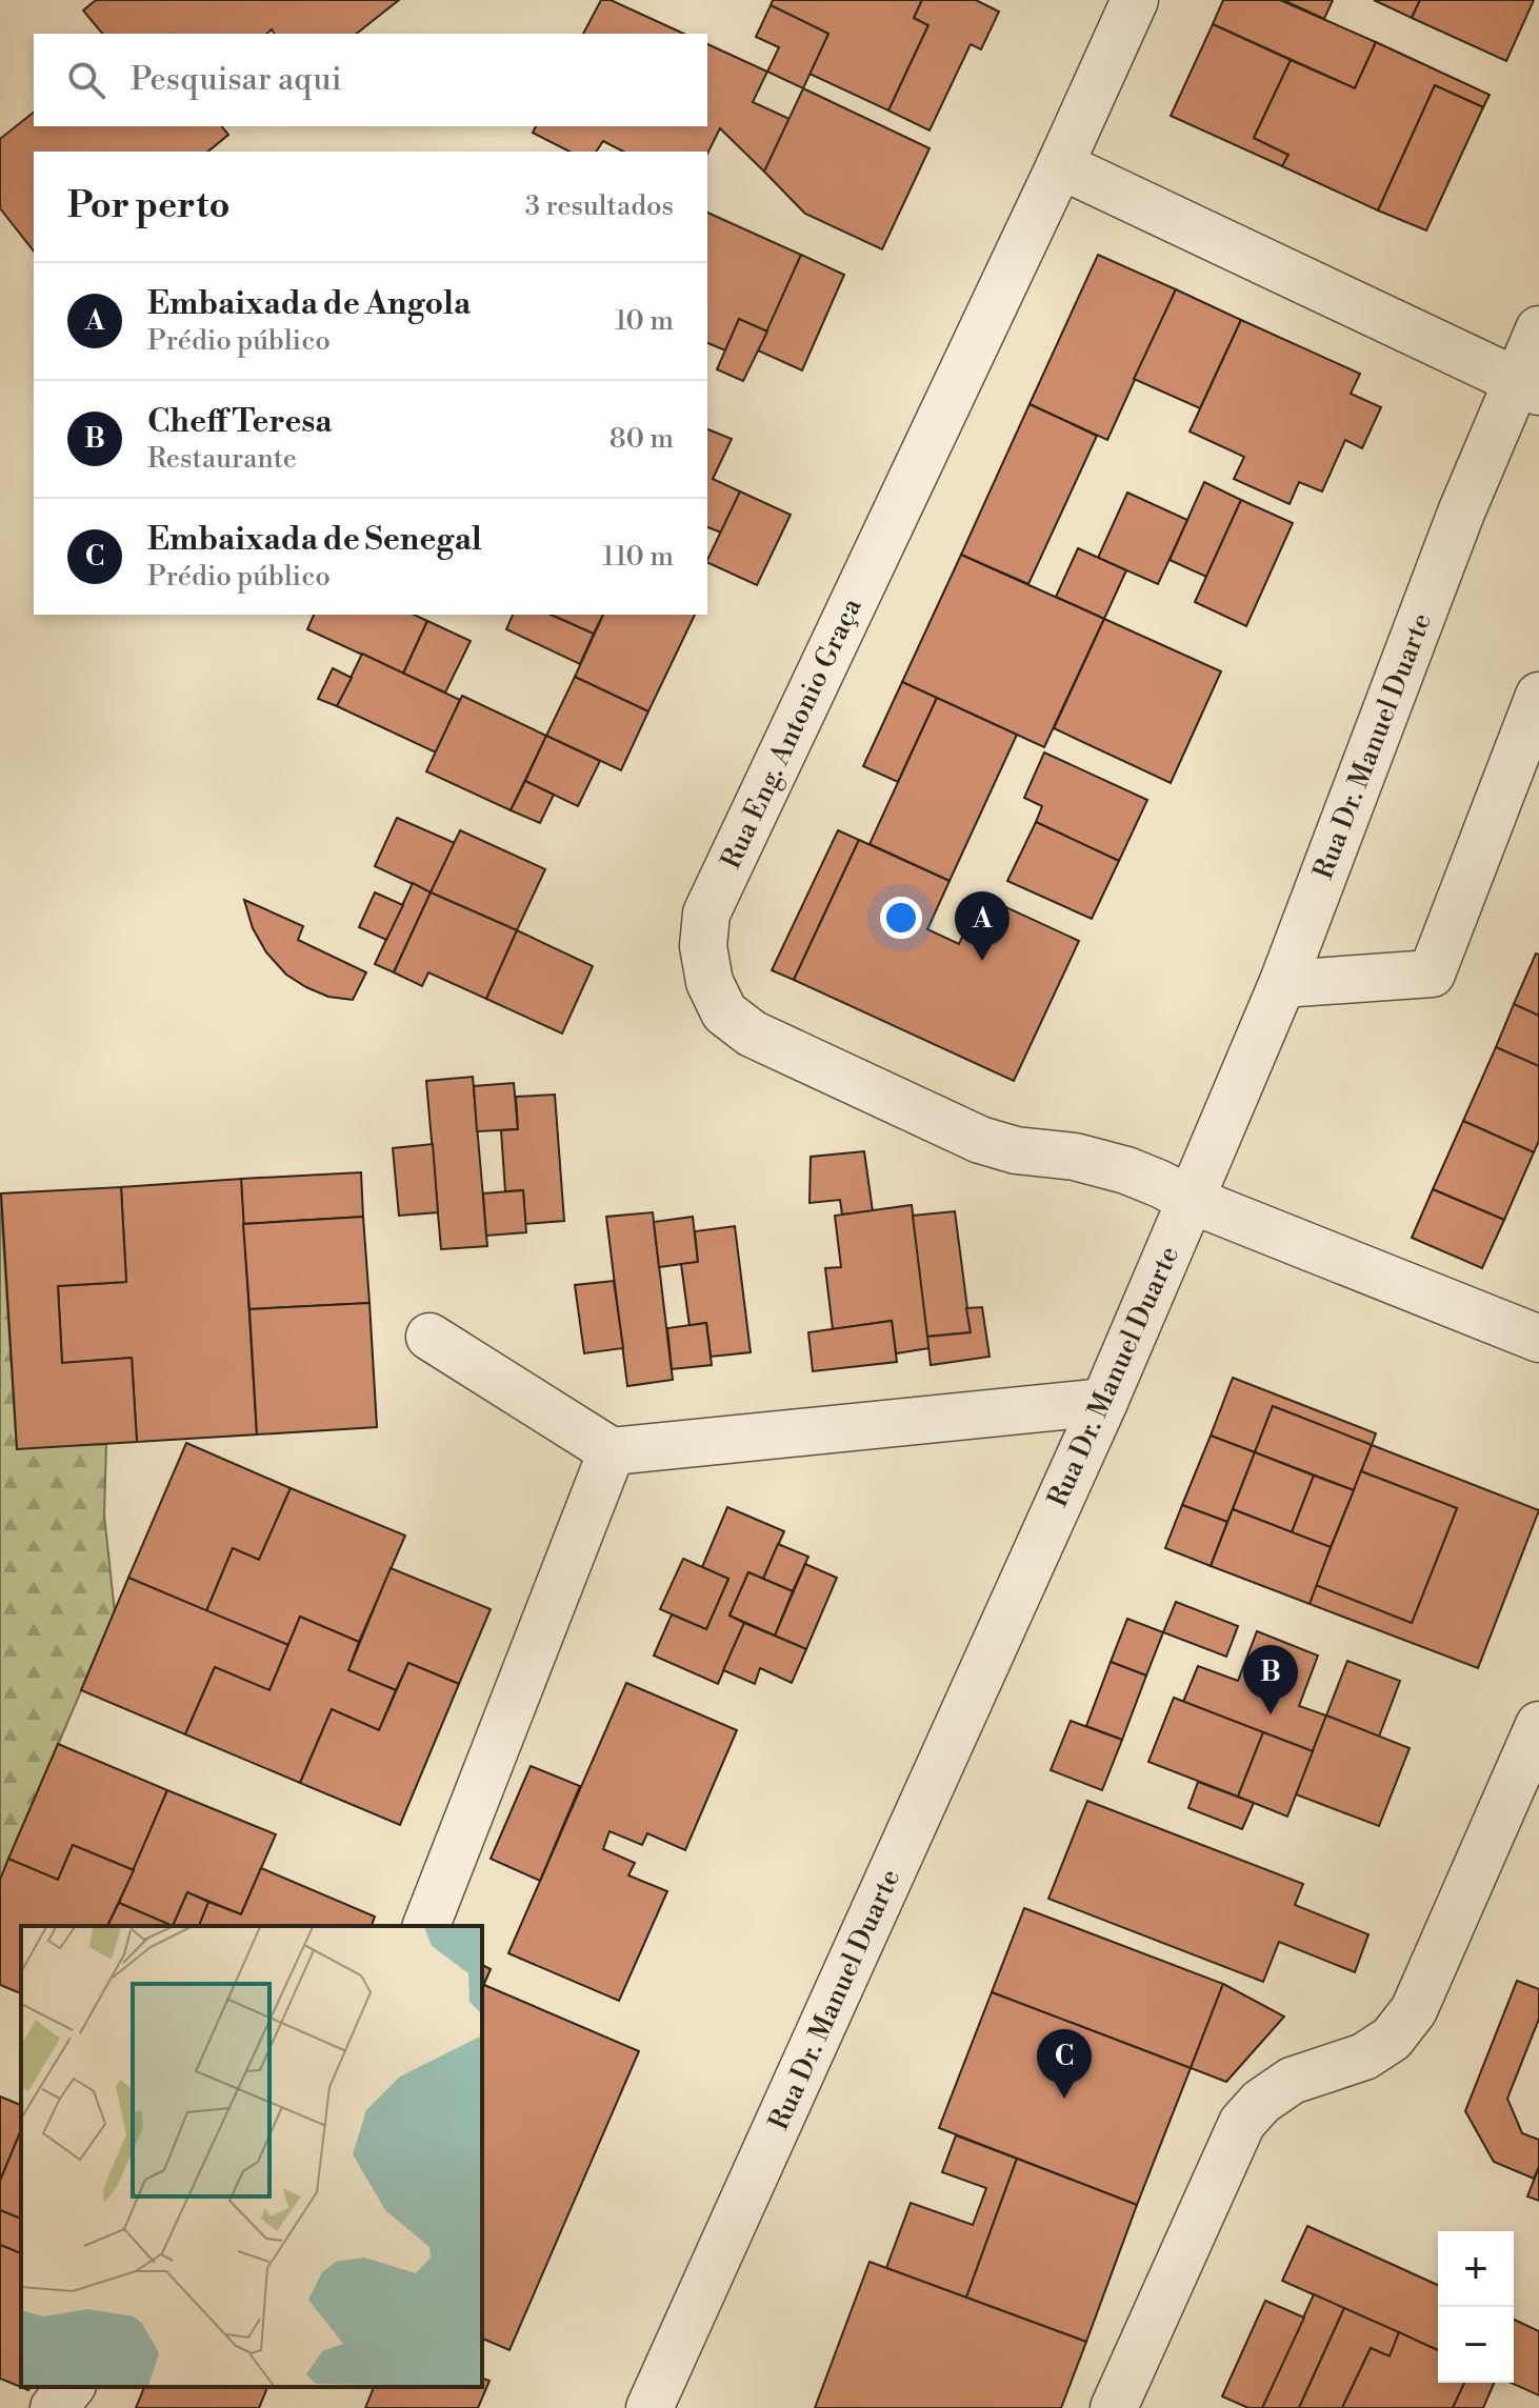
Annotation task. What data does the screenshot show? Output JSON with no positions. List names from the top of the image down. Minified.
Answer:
{"streets":{"street":["Rua Eng. Antonio Graça","Rua Dr. Manuel Duarte"]},"crossings":[["Rua Eng. Antonio Graça","Rua Dr. Manuel Duarte"]],"page":{"search":"Pesquisar aqui","heading":["Por perto","3 resultados"],"list":[{"mark":"A","name":"Embaixada de Angola","note":"Prédio público","value":"10 m"},{"mark":"B","name":"Cheff Teresa","note":"Restaurante","value":"80 m"},{"mark":"C","name":"Embaixada de Senegal","note":"Prédio público","value":"110 m"}],"pins":["A","B","C"],"map_buttons":["+","−"]}}
